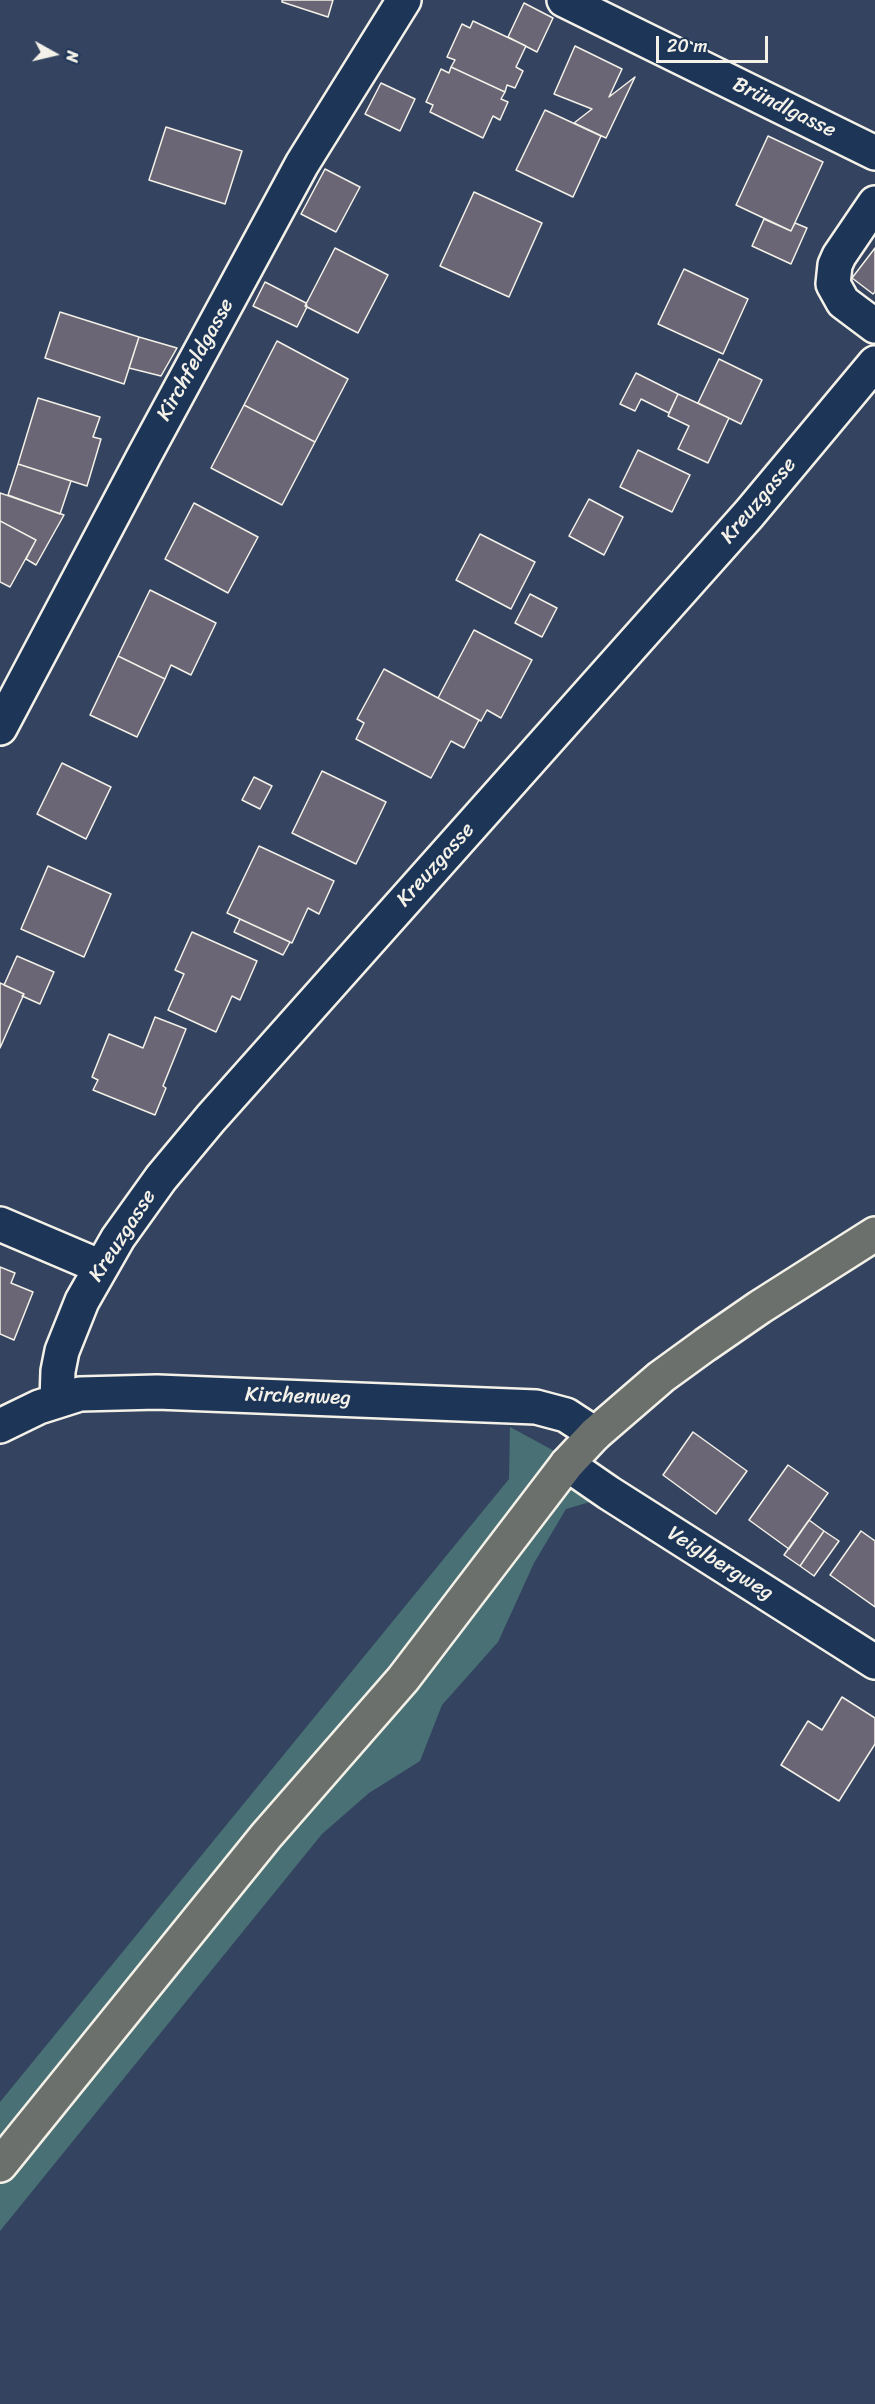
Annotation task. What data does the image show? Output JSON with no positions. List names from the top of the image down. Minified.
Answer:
{"streets":{"street":["Bründlgasse","Kirchfeldgasse","Kreuzgasse","Kirchenweg","Veiglbergweg"]},"crossings":[["Kreuzgasse","Kirchenweg"]],"scale_bar":"20 m","north":"right"}
